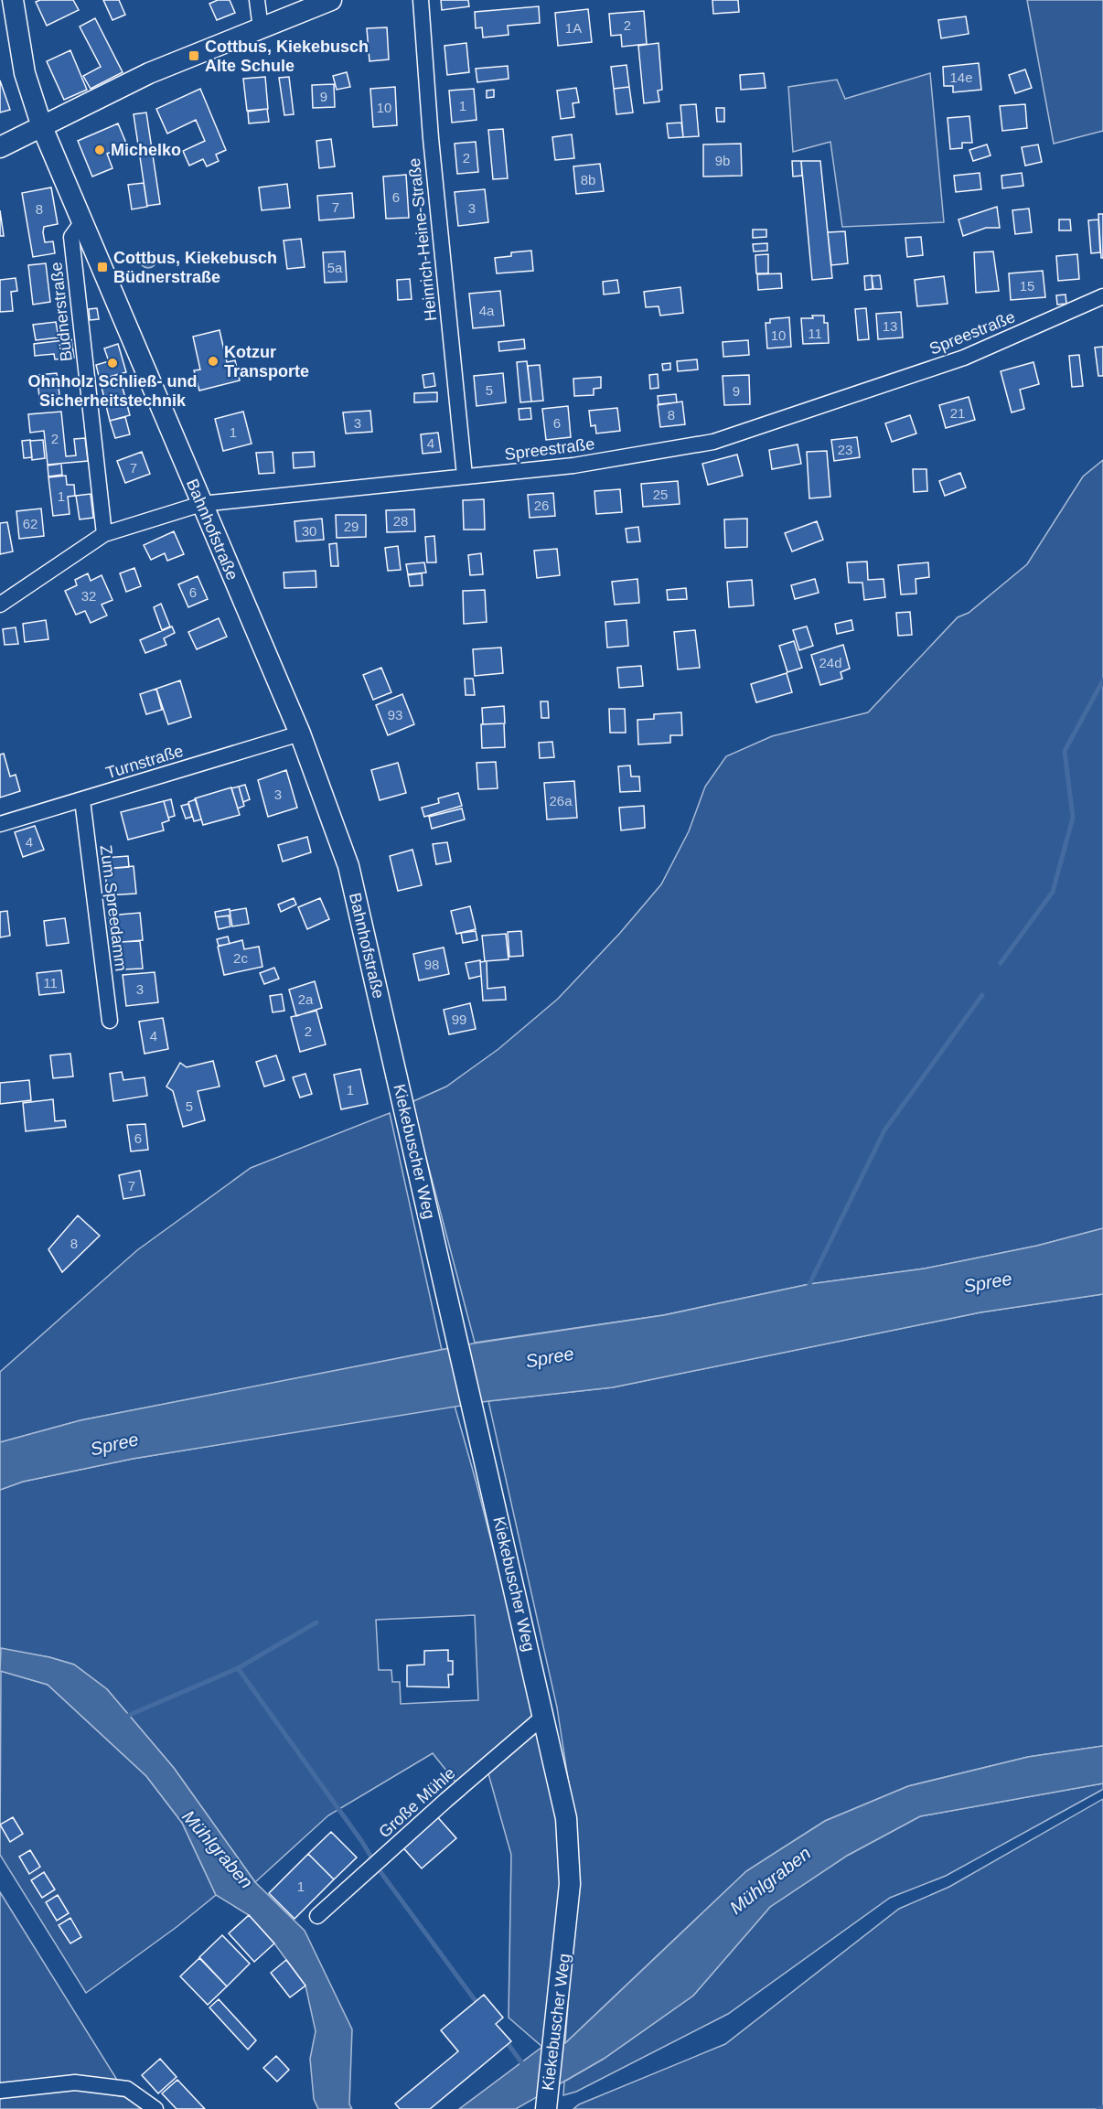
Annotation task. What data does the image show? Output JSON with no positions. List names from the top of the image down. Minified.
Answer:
{"streets":{"main road":["Bahnhofstraße","Kiekebuscher Weg"],"street":["Heinrich-Heine-Straße","Büdnerstraße","Spreestraße","Turnstraße","Zum Spreedamm","Große Mühle"]},"crossings":[["Heinrich-Heine-Straße","Spreestraße"],["Büdnerstraße","Spreestraße"],["Büdnerstraße","Bahnhofstraße"],["Spreestraße","Bahnhofstraße"],["Bahnhofstraße","Turnstraße"],["Bahnhofstraße","Kiekebuscher Weg"],["Turnstraße","Zum Spreedamm"],["Kiekebuscher Weg","Große Mühle"]],"water":["Spree","Mühlgraben"],"places":{"transit":["Cottbus, Kiekebusch Alte Schule","Cottbus, Kiekebusch Büdnerstraße"],"other":["Michelko","Kotzur Transporte","Ohnholz Schließ- und Sicherheitstechnik"]},"house_numbers":["2","1A","14e","9","1","10","2","9b","8b","6","7","3","8","5a","15","4a","13","11","10","5","9","21","8","3","6","1","2","4","23","7","25","1","26","28","62","29","30","6","32","24d","93","3","26a","4","2c","98","11","3","2a","99","2","4","1","5","6","7","8","1"]}
